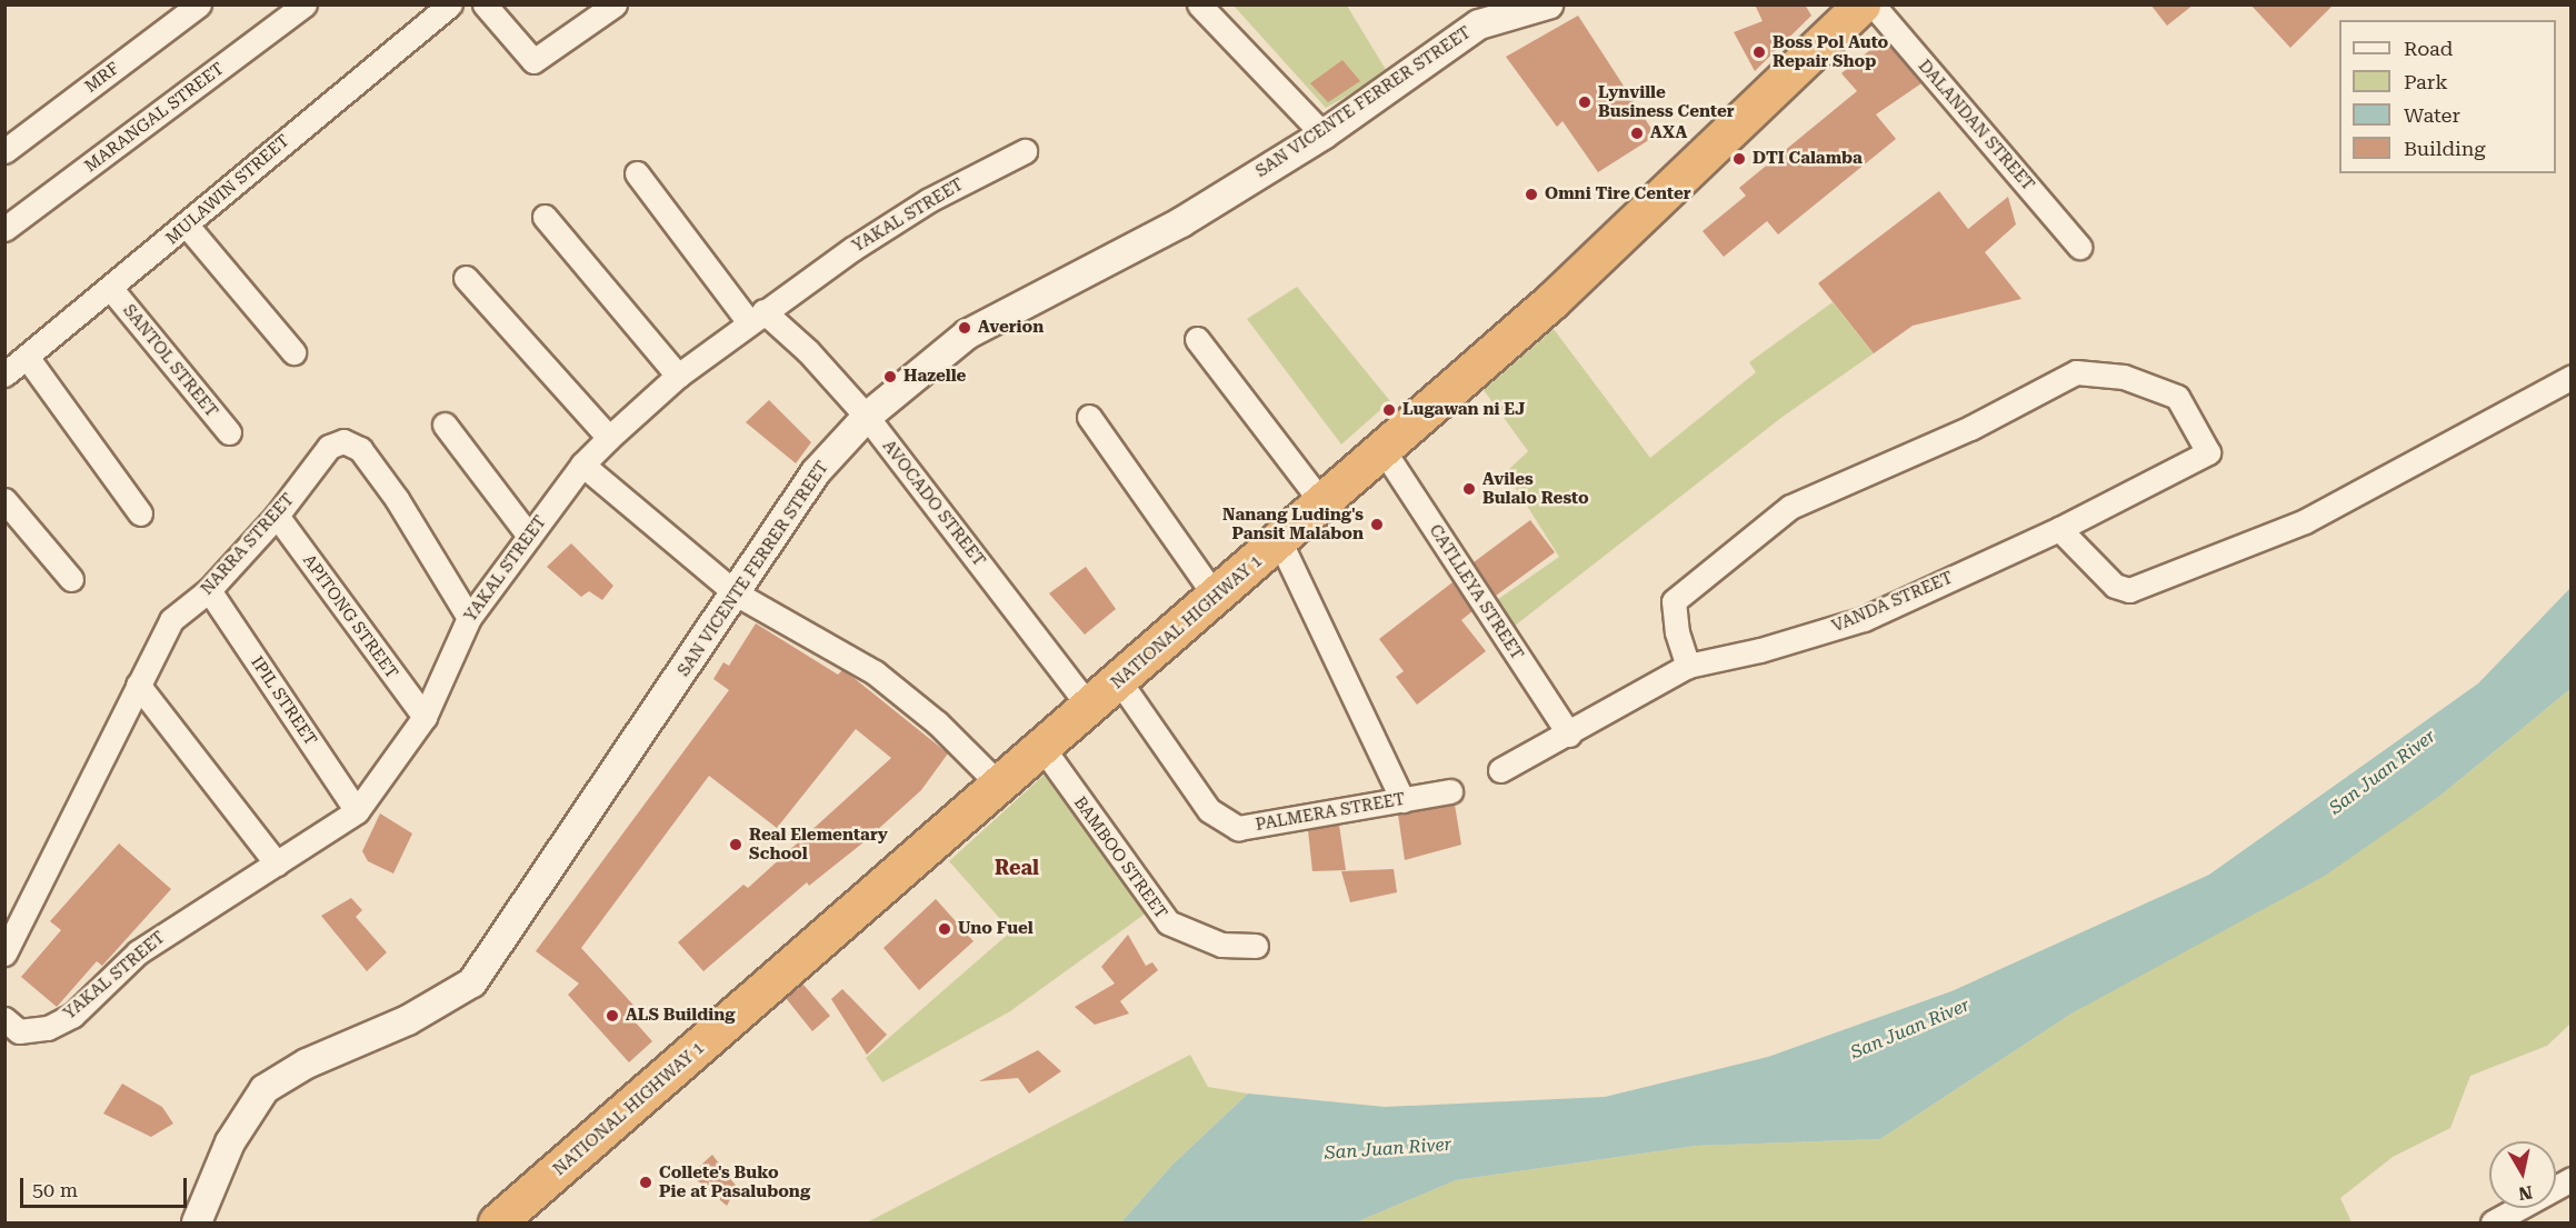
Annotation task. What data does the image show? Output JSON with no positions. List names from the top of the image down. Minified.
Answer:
{"streets":{"highway":["NATIONAL HIGHWAY 1"],"street":["MRF","SAN VICENTE FERRER STREET","MARANGAL STREET","DALANDAN STREET","MULAWIN STREET","YAKAL STREET","SANTOL STREET","AVOCADO STREET","NARRA STREET","CATLLEYA STREET","VANDA STREET","APITONG STREET","IPIL STREET","PALMERA STREET","BAMBOO STREET"]},"crossings":[["SAN VICENTE FERRER STREET","AVOCADO STREET"],["MULAWIN STREET","SANTOL STREET"],["YAKAL STREET","AVOCADO STREET"],["YAKAL STREET","NARRA STREET"],["YAKAL STREET","APITONG STREET"],["YAKAL STREET","IPIL STREET"],["AVOCADO STREET","NATIONAL HIGHWAY 1"],["NARRA STREET","APITONG STREET"],["NARRA STREET","IPIL STREET"],["CATLLEYA STREET","VANDA STREET"],["CATLLEYA STREET","NATIONAL HIGHWAY 1"],["NATIONAL HIGHWAY 1","PALMERA STREET"],["NATIONAL HIGHWAY 1","BAMBOO STREET"]],"districts":["Real"],"water":["San Juan River"],"places":["Boss Pol Auto Repair Shop","Lynville Business Center","AXA","DTI Calamba","Omni Tire Center","Averion","Hazelle","Lugawan ni EJ","Aviles Bulalo Resto","Nanang Luding's Pansit Malabon","Real Elementary School","Uno Fuel","ALS Building","Collete's Buko Pie at Pasalubong"],"legend":["Road","Park","Water","Building"],"scale_bar":"50 m","north":"bottom"}
